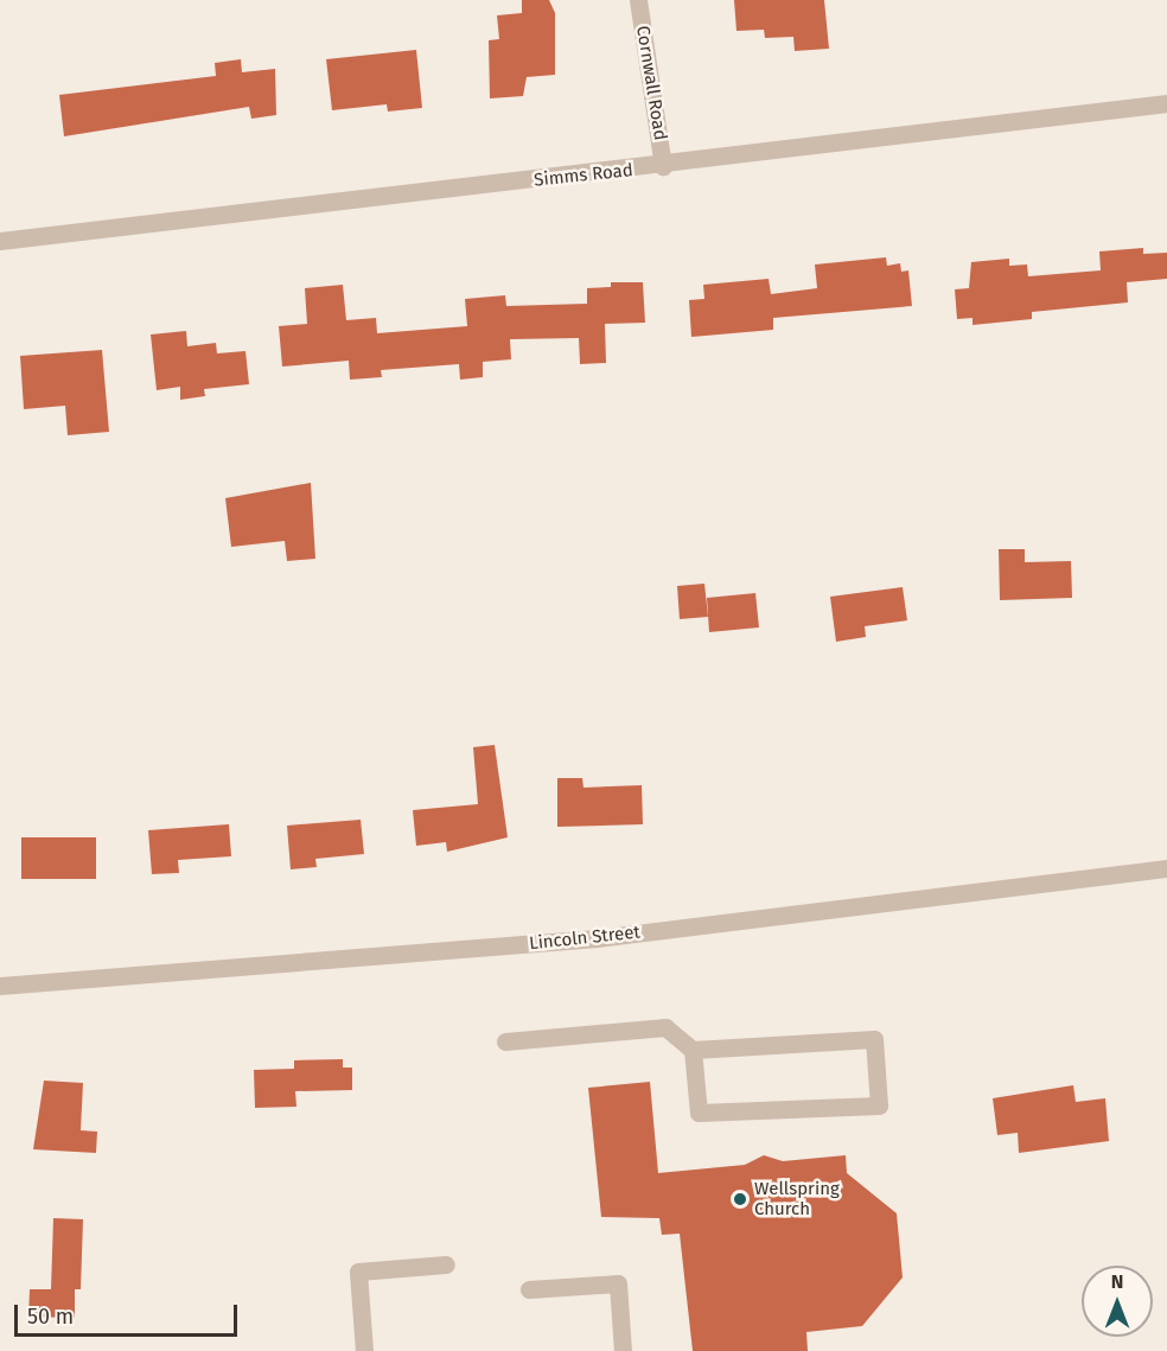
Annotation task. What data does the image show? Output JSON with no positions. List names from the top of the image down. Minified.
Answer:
{"streets":{"street":["Cornwall Road","Simms Road","Lincoln Street"]},"crossings":[["Cornwall Road","Simms Road"]],"places":["Wellspring Church"],"scale_bar":"50 m","north":"top"}
